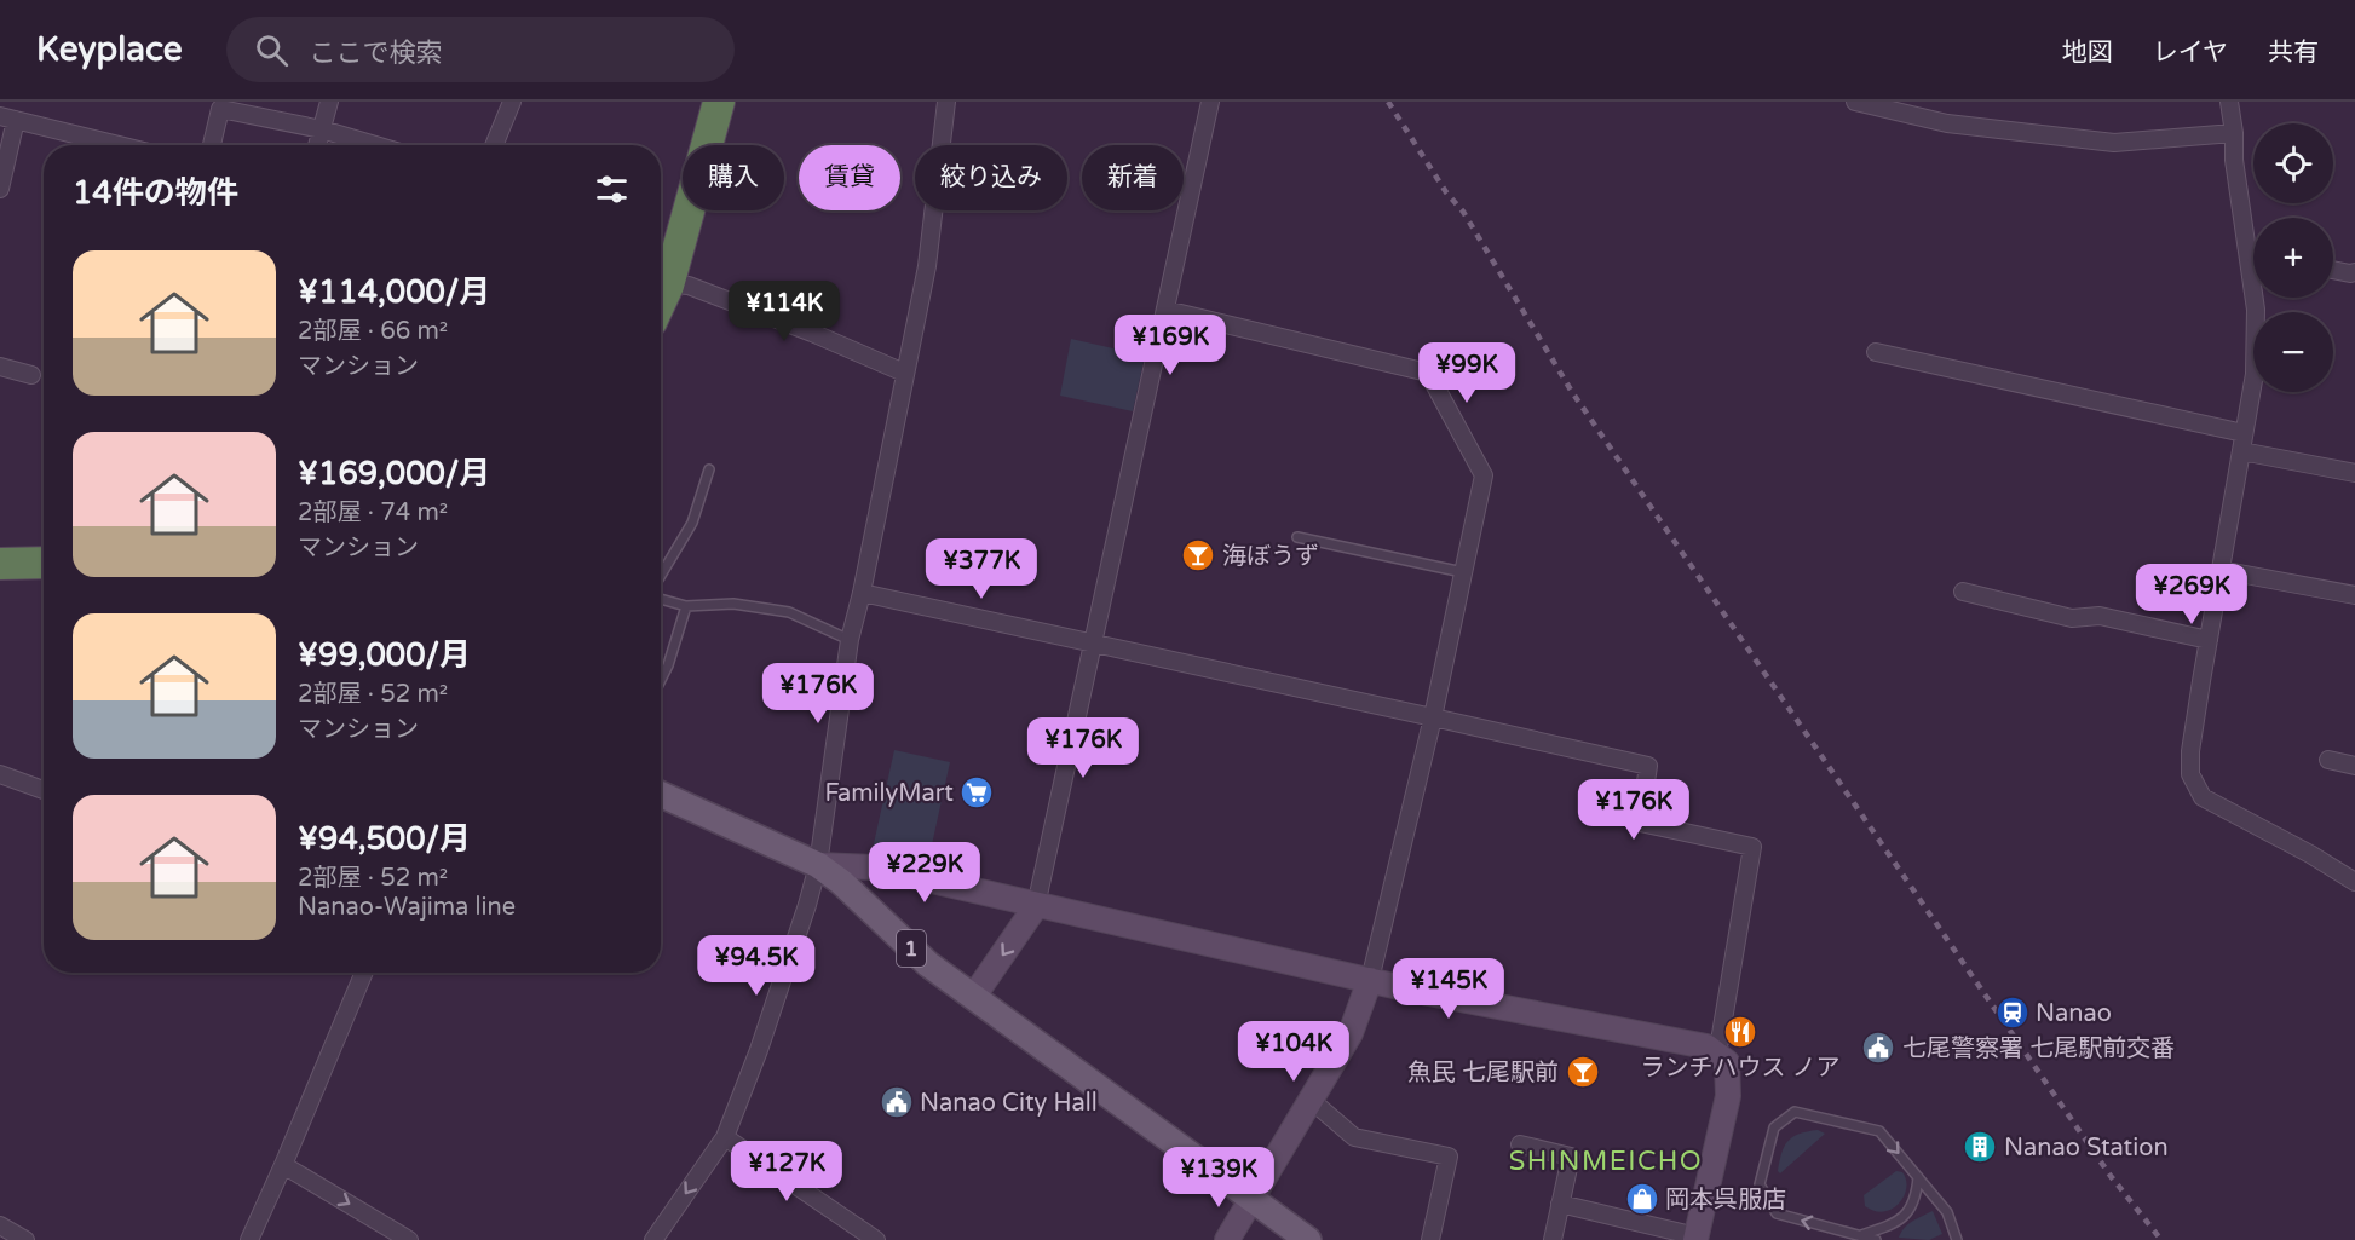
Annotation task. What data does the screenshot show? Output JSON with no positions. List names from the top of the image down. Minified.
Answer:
{"streets":{"main road":["1"]},"districts":["SHINMEICHO"],"places":{"bar":["海ぼうず","魚民 七尾駅前"],"supermarket":["FamilyMart"],"station":["Nanao"],"restaurant":["ランチハウス ノア"],"public building":["七尾警察署 七尾駅前交番","Nanao City Hall"],"building":["Nanao Station"],"shop":["岡本呉服店"]},"page":{"header":"Keyplace","search":"ここで検索","nav":["地図","レイヤ","共有"],"map_buttons":["+","−"],"chip":["購入","賃貸","絞り込み","新着"],"heading":"14件の物件","list":[{"name":"¥114,000/月","note":"2部屋 · 66 m² · マンション"},{"name":"¥169,000/月","note":"2部屋 · 74 m² · マンション"},{"name":"¥99,000/月","note":"2部屋 · 52 m² · マンション"},{"name":"¥94,500/月","note":"2部屋 · 52 m² · Nanao-Wajima line"}],"price":["¥114K","¥169K","¥99K","¥377K","¥269K","¥176K","¥176K","¥176K","¥229K","¥94.5K","¥145K","¥104K","¥127K","¥139K"]}}
